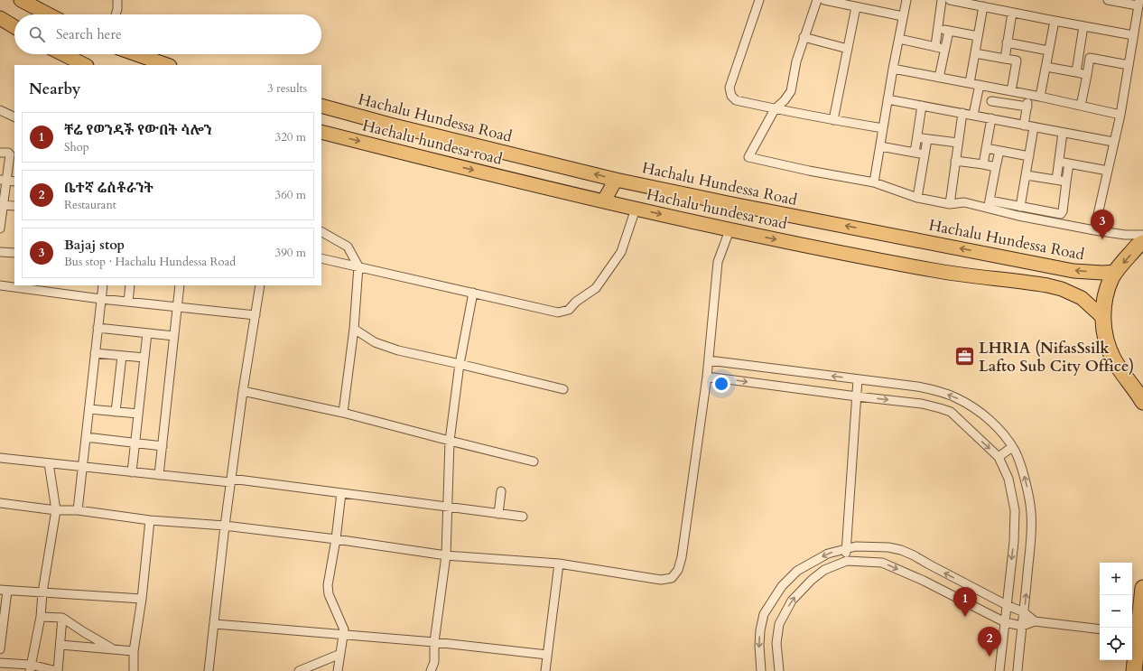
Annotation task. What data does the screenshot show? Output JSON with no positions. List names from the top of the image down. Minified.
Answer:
{"streets":{"main road":["Hachalu Hundessa Road","Hachalu hundesa road"]},"one_way":["Hachalu Hundessa Road","Hachalu hundesa road"],"places":{"office":["LHRIA (NifasSsilk Lafto Sub City Office)"]},"page":{"search":"Search here","heading":["Nearby","3 results"],"list":[{"mark":"1","name":"ቸሬ የወንዳች የውበት ሳሎን","note":"Shop","value":"320 m"},{"mark":"2","name":"ቤተኛ ሬስቶራንት","note":"Restaurant","value":"360 m"},{"mark":"3","name":"Bajaj stop","note":"Bus stop · Hachalu Hundessa Road","value":"390 m"}],"pins":["3","1","2"],"map_buttons":["+","−"]}}
